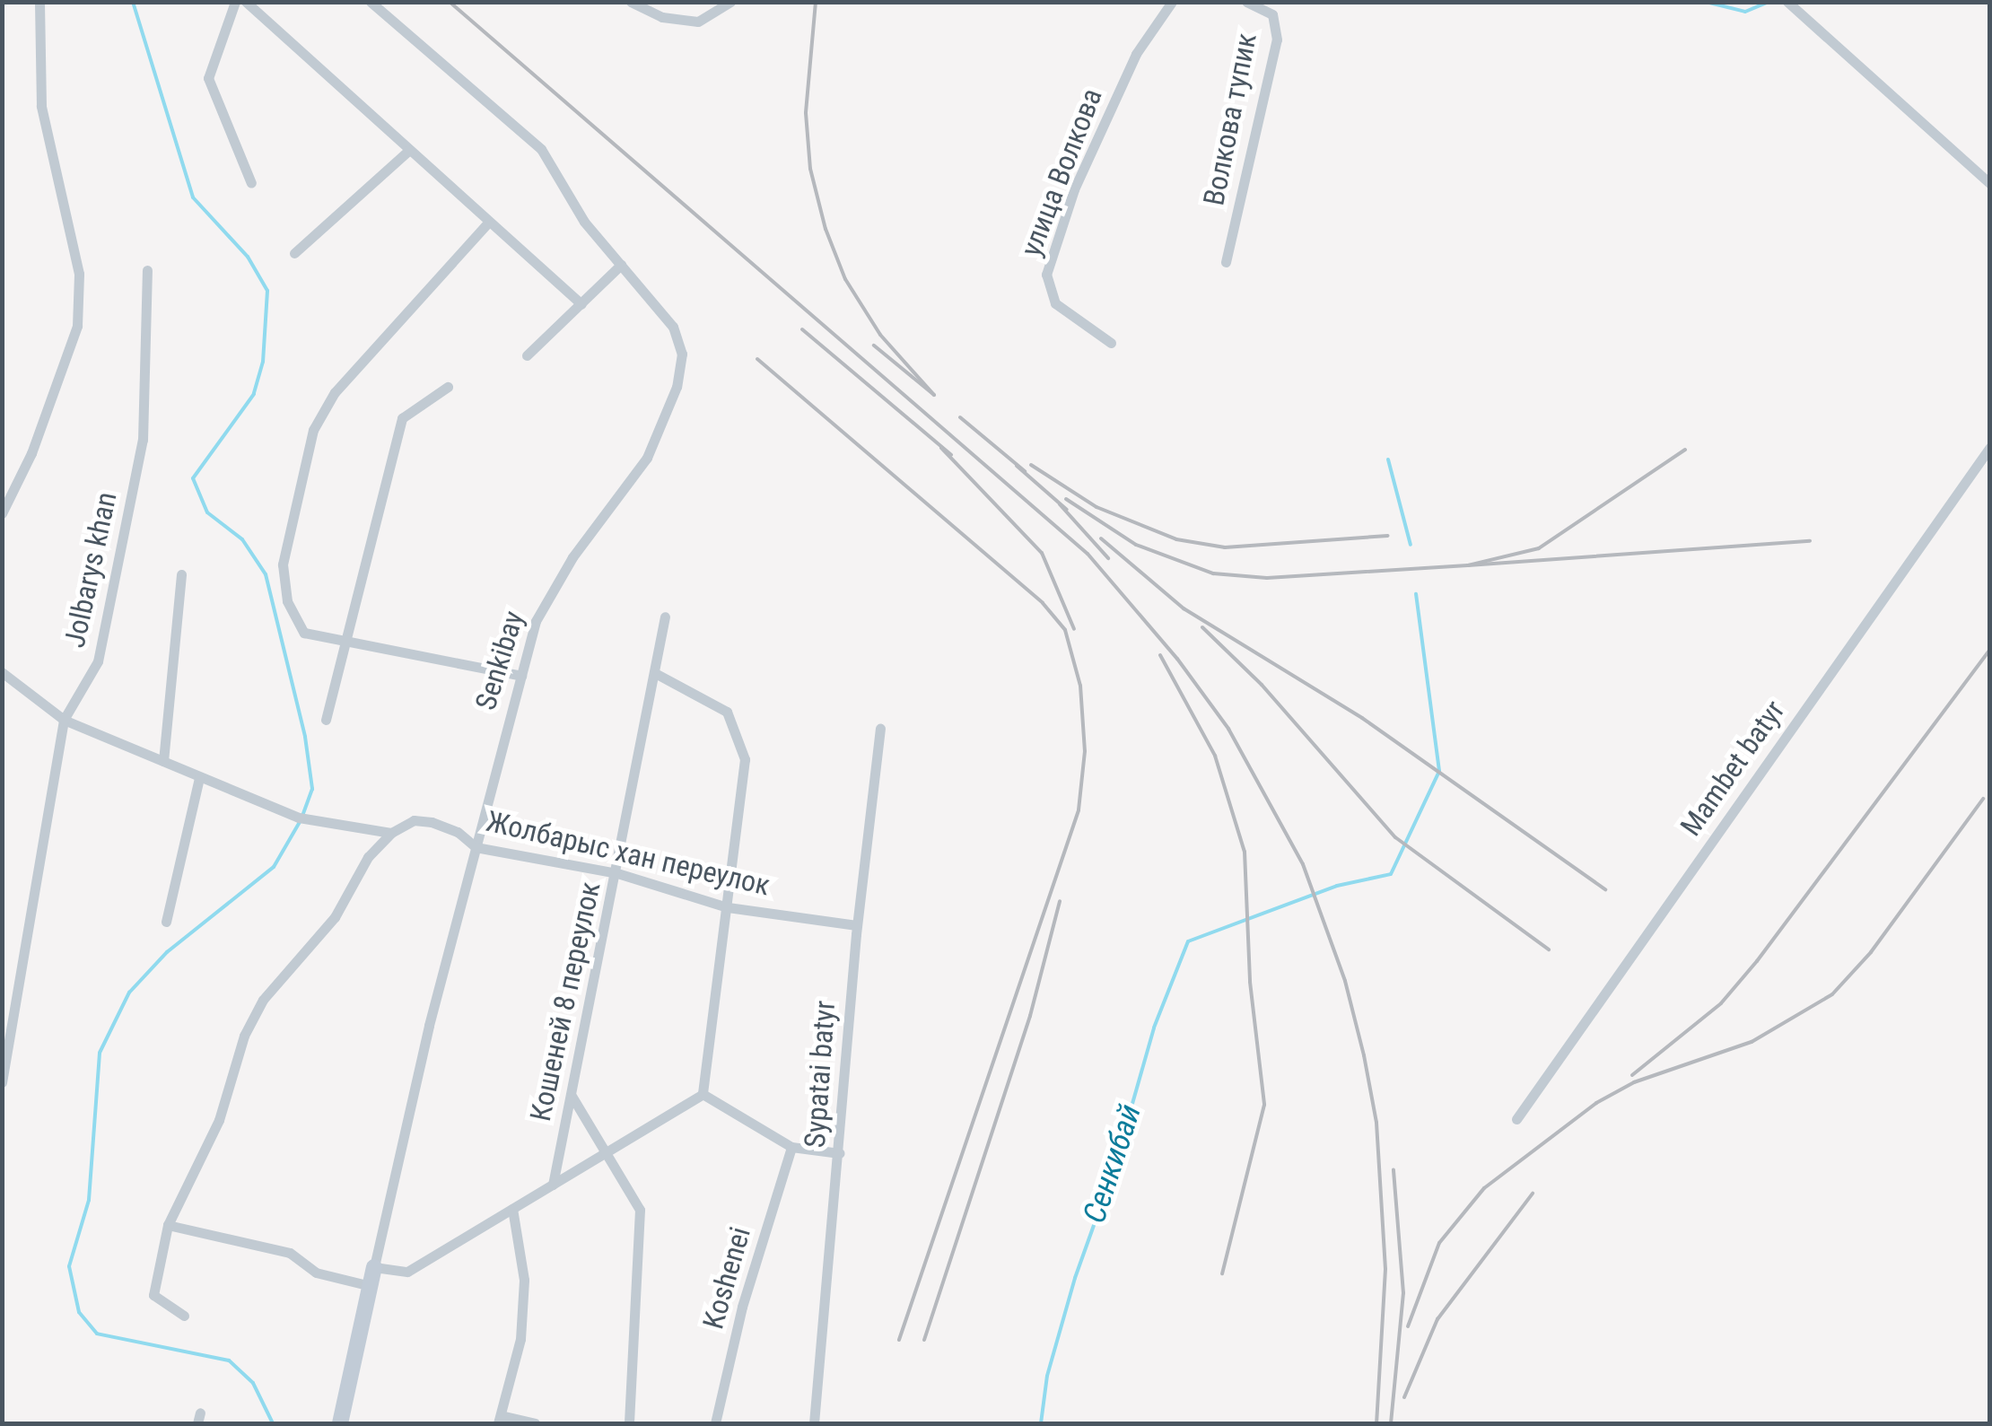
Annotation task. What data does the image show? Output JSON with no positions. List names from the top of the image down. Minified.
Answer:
{"streets":{"street":["Волкова тупик","улица Волкова","Jolbarys khan","Senkibay","Mambet batyr","Жолбарыс хан переулок","Кошеней 8 переулок","Sypatai batyr","Koshenei"]},"crossings":[["Jolbarys khan","Жолбарыс хан переулок"],["Senkibay","Жолбарыс хан переулок"],["Жолбарыс хан переулок","Кошеней 8 переулок"],["Жолбарыс хан переулок","Sypatai batyr"]],"water":["Сенкибай"]}
